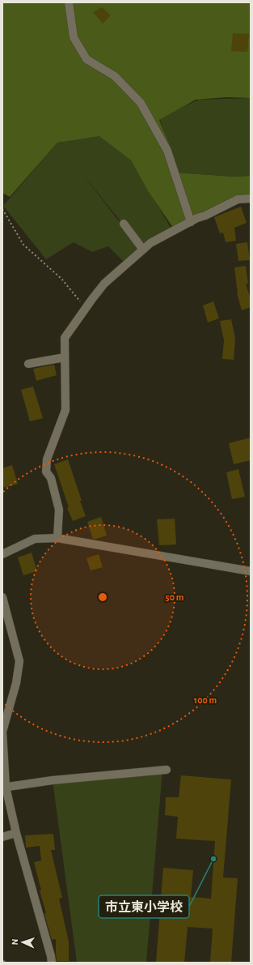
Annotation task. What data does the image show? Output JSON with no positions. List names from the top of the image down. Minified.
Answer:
{"places":["市立東小学校"],"north":"left","rings":["50 m","100 m"]}
